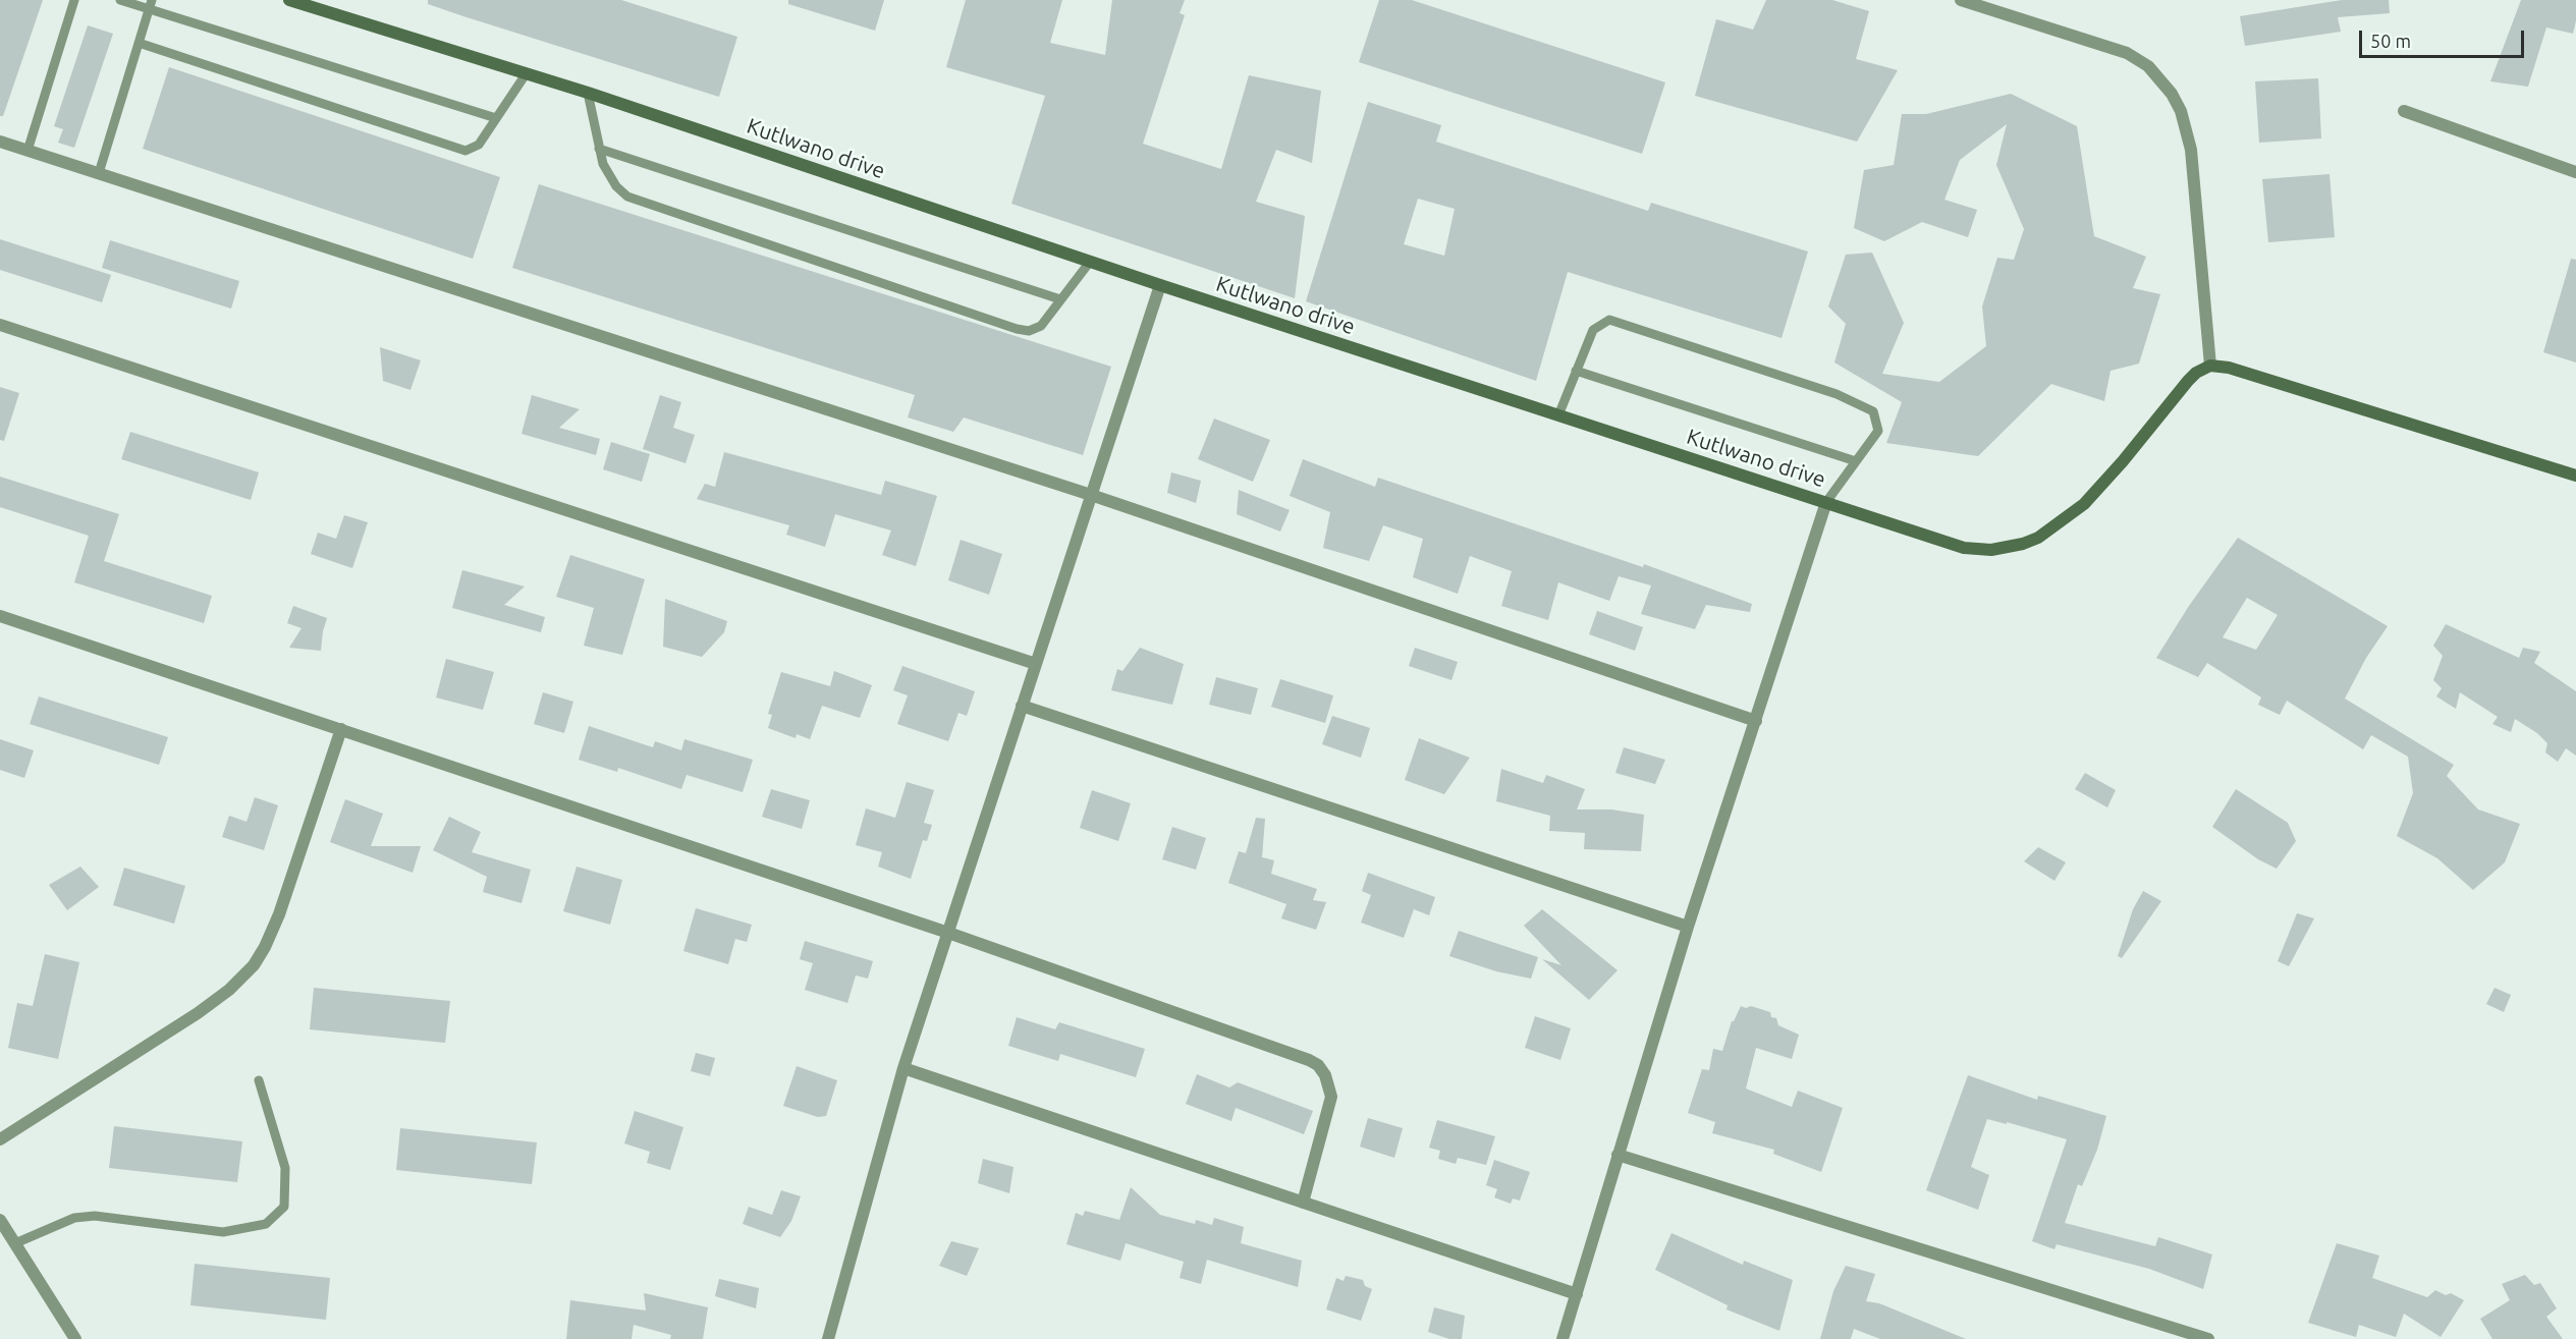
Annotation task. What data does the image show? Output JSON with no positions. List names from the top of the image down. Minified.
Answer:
{"streets":{"street":["Kutlwano drive"]},"scale_bar":"50 m"}
